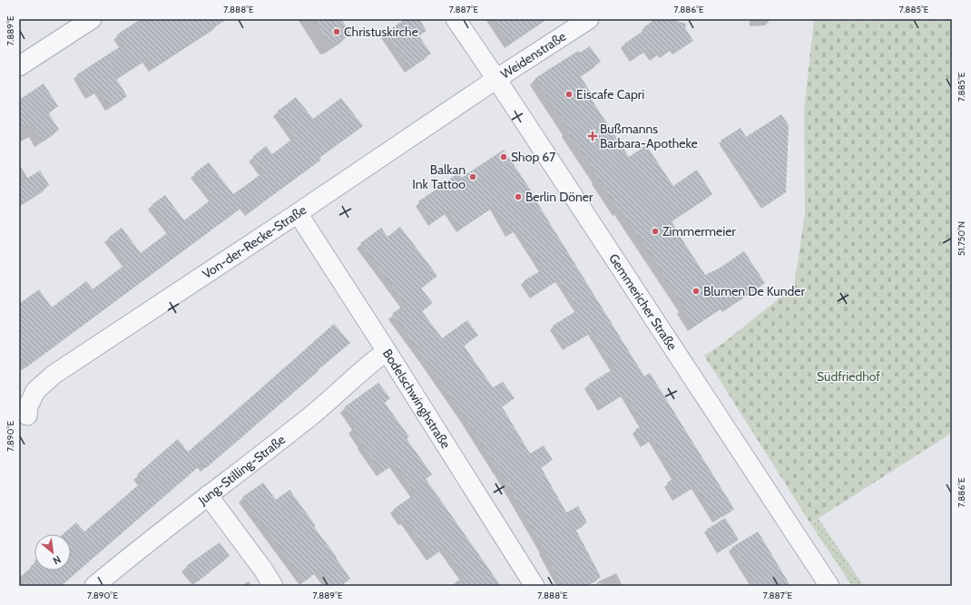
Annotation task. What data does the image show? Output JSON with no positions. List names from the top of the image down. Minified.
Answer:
{"streets":{"street":["Weidenstraße","Von-der-Recke-Straße","Gemmericher Straße","Bodelschwinghstraße","Jung-Stilling-Straße"]},"crossings":[["Weidenstraße","Von-der-Recke-Straße"],["Weidenstraße","Gemmericher Straße"],["Von-der-Recke-Straße","Gemmericher Straße"],["Von-der-Recke-Straße","Bodelschwinghstraße"],["Bodelschwinghstraße","Jung-Stilling-Straße"]],"parks":["Südfriedhof"],"places":{"other":["Christuskirche","Eiscafe Capri","Shop 67","Balkan Ink Tattoo","Berlin Döner","Zimmermeier","Blumen De Kunder"],"health":["Bußmanns Barbara-Apotheke"]},"north":"bottom right","coordinates":["7.888°E","7.887°E","7.886°E","7.885°E","7.889°E","51.750°N","7.890°E"]}
